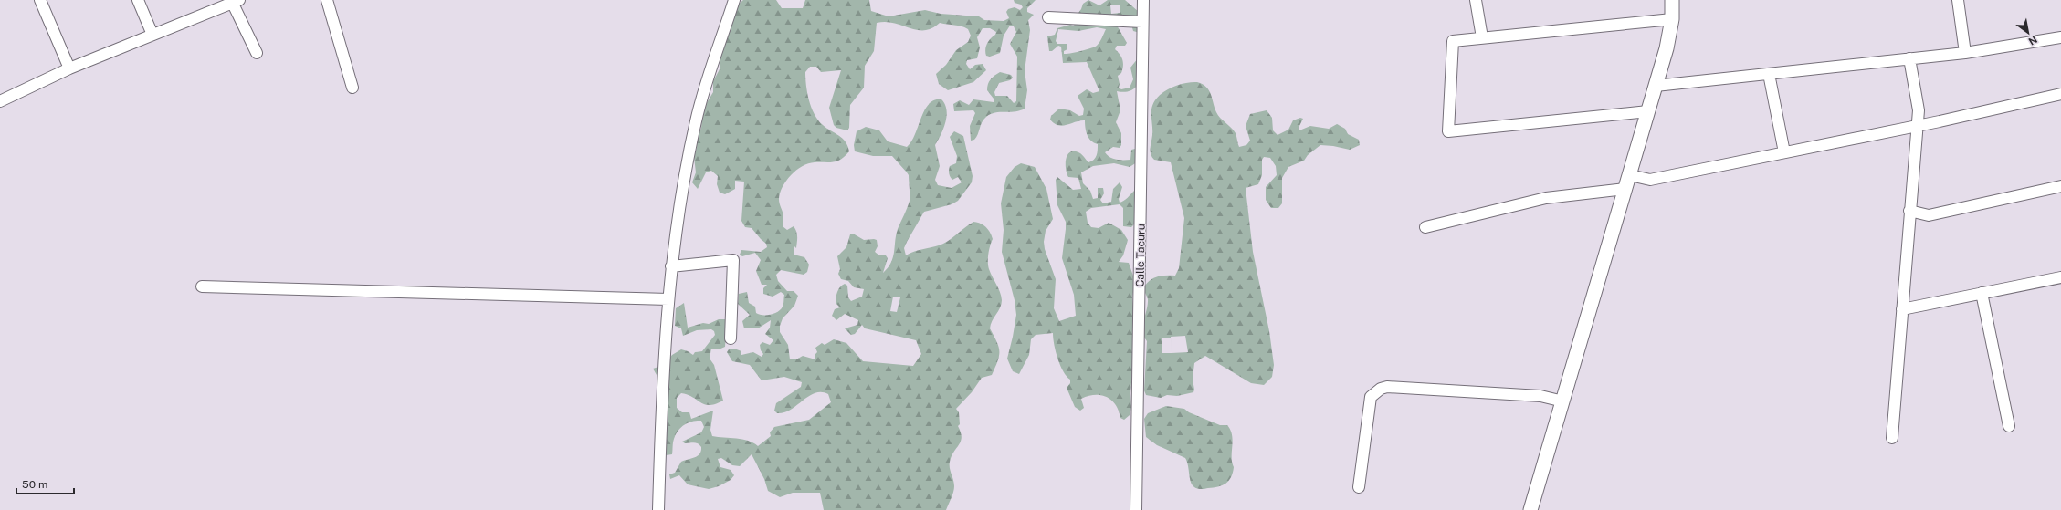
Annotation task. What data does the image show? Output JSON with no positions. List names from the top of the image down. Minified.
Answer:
{"streets":{"street":["Calle Tacuru"]},"scale_bar":"50 m","north":"bottom right"}
